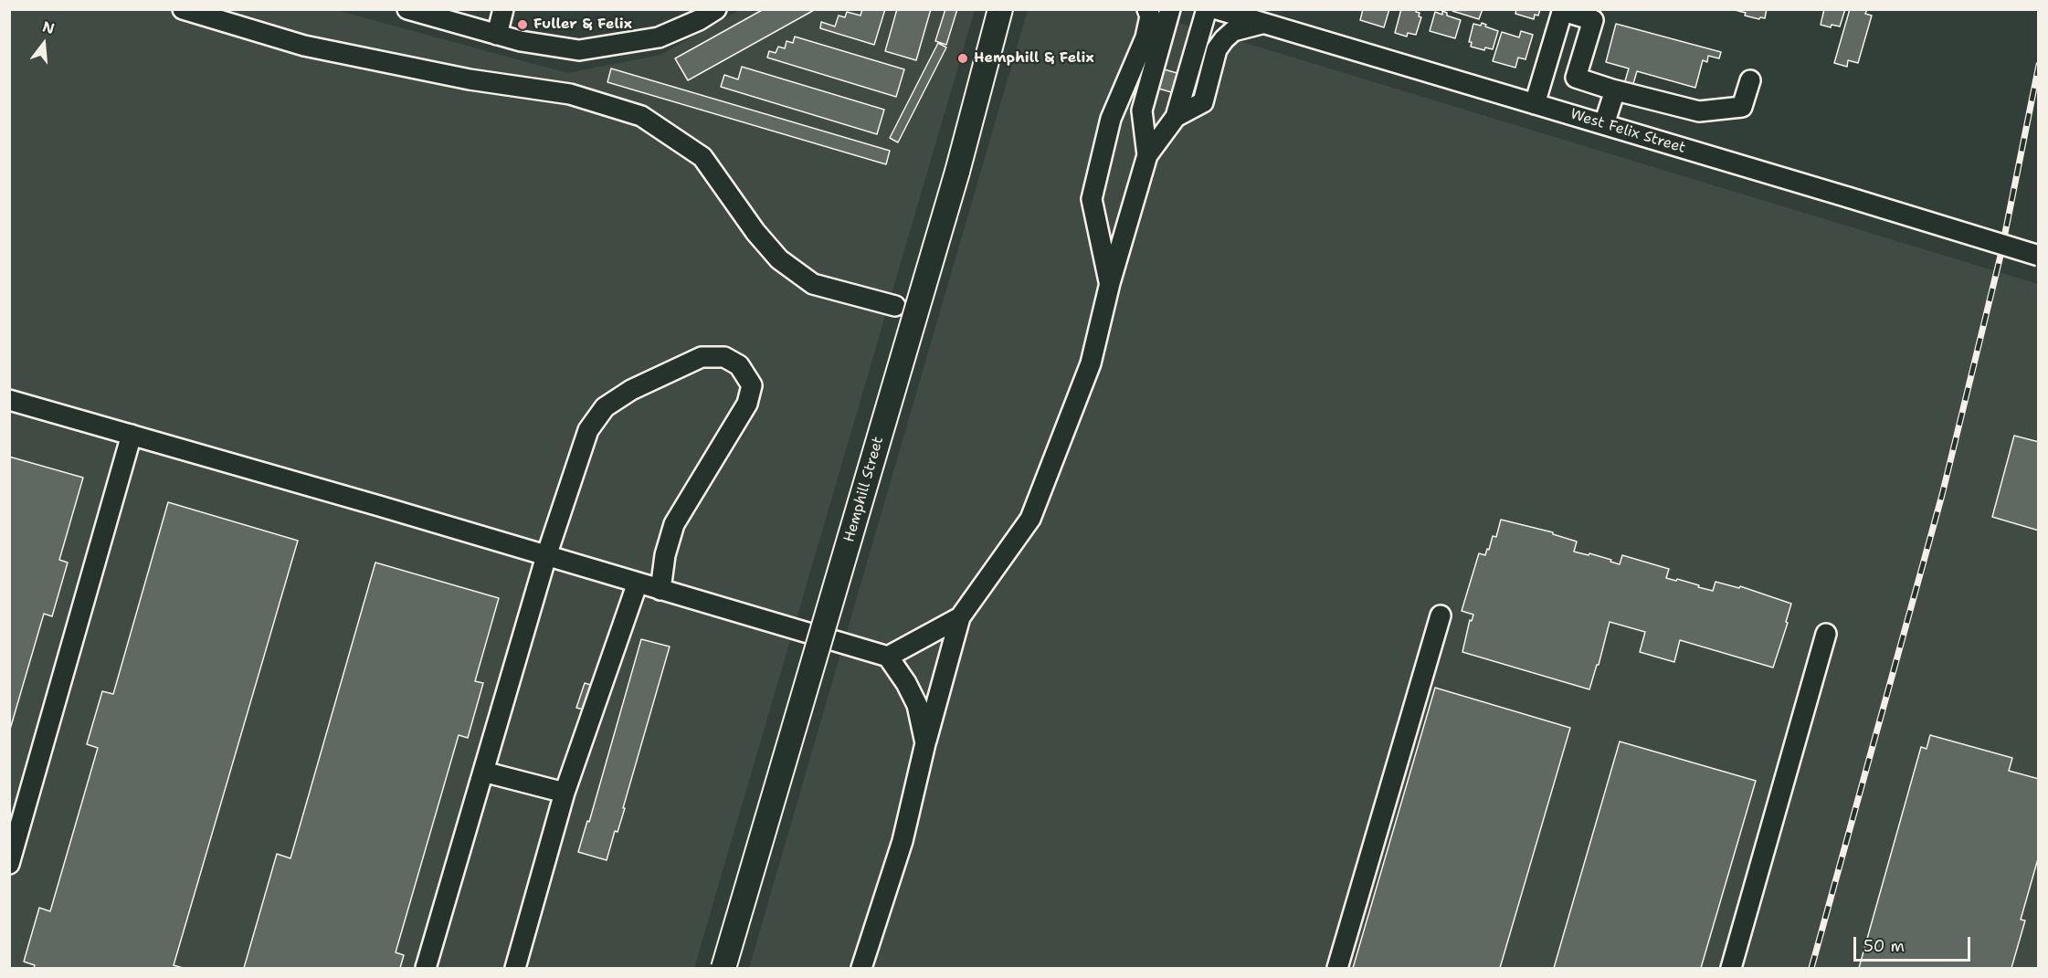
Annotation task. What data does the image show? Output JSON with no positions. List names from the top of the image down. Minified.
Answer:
{"streets":{"main road":["Hemphill Street"],"street":["West Felix Street"]},"places":["Fuller & Felix","Hemphill & Felix"],"scale_bar":"50 m","north":"top"}
